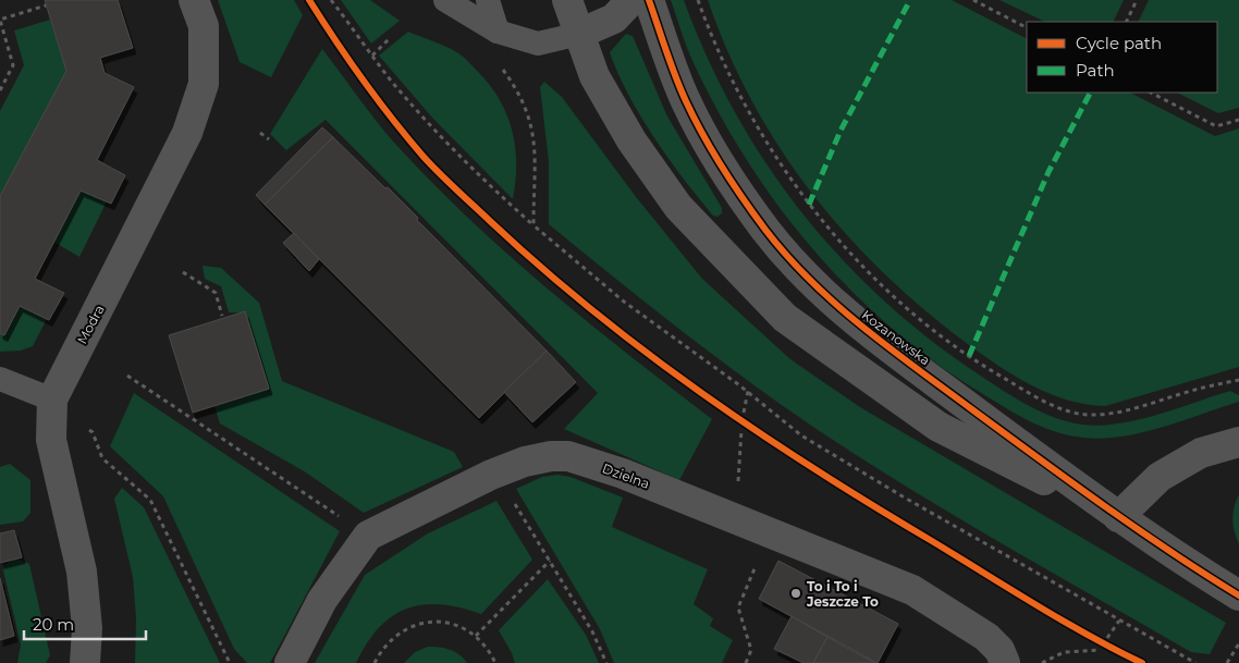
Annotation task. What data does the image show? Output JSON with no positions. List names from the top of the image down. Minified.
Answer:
{"streets":{"street":["Modra","Kozanowska","Dzielna"]},"places":["To i To i Jeszcze To"],"legend":["Cycle path","Path"],"scale_bar":"20 m"}
